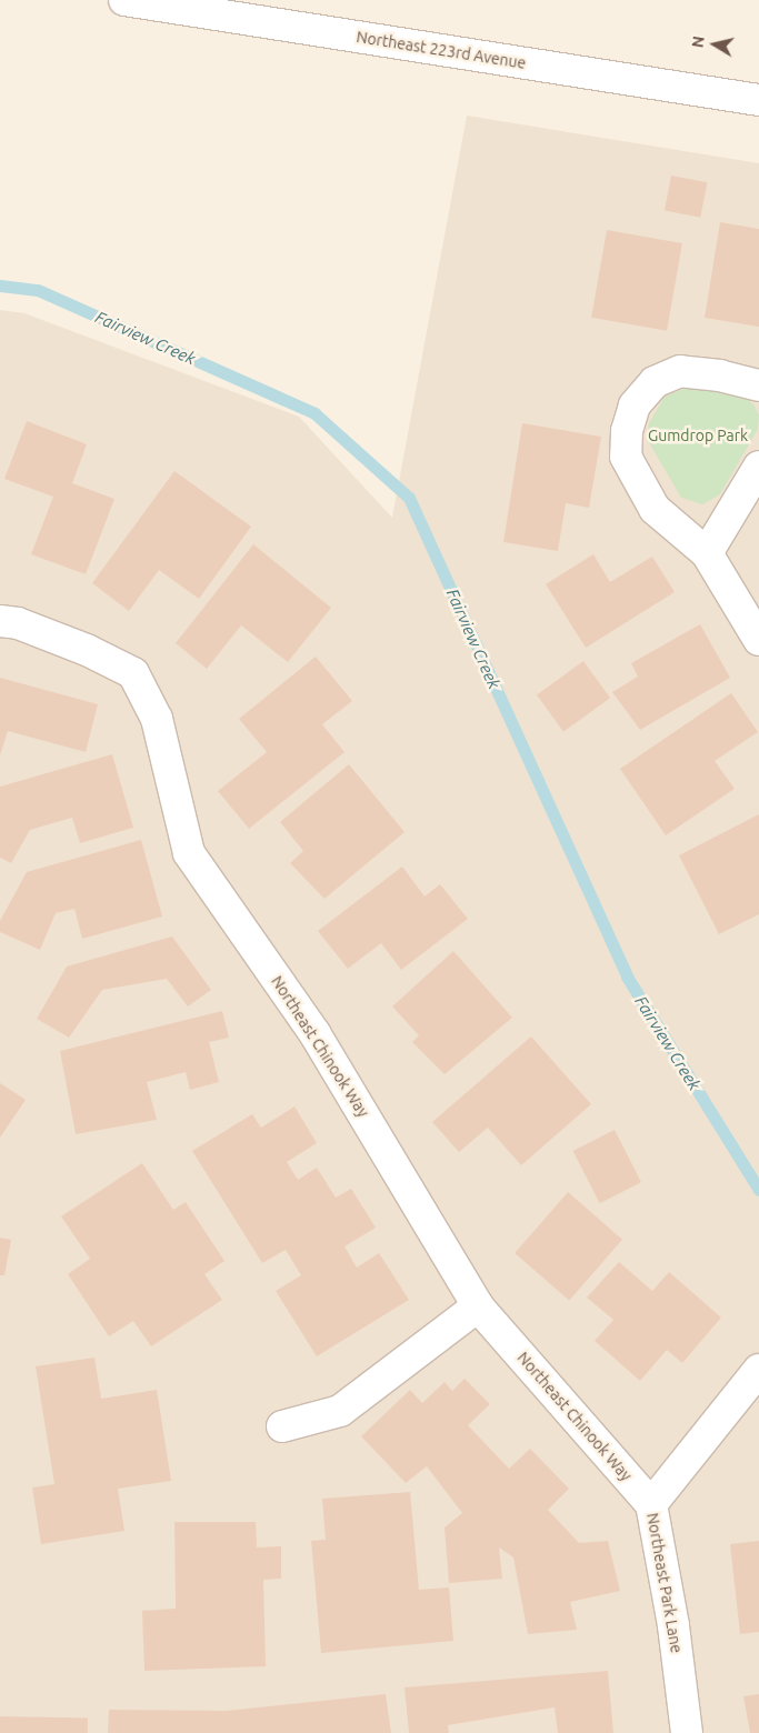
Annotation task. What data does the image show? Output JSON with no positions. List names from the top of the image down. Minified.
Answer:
{"streets":{"street":["Northeast 223rd Avenue","Northeast Chinook Way","Northeast Park Lane"]},"crossings":[["Northeast Chinook Way","Northeast Park Lane"]],"water":["Fairview Creek"],"parks":["Gumdrop Park"],"north":"left"}
